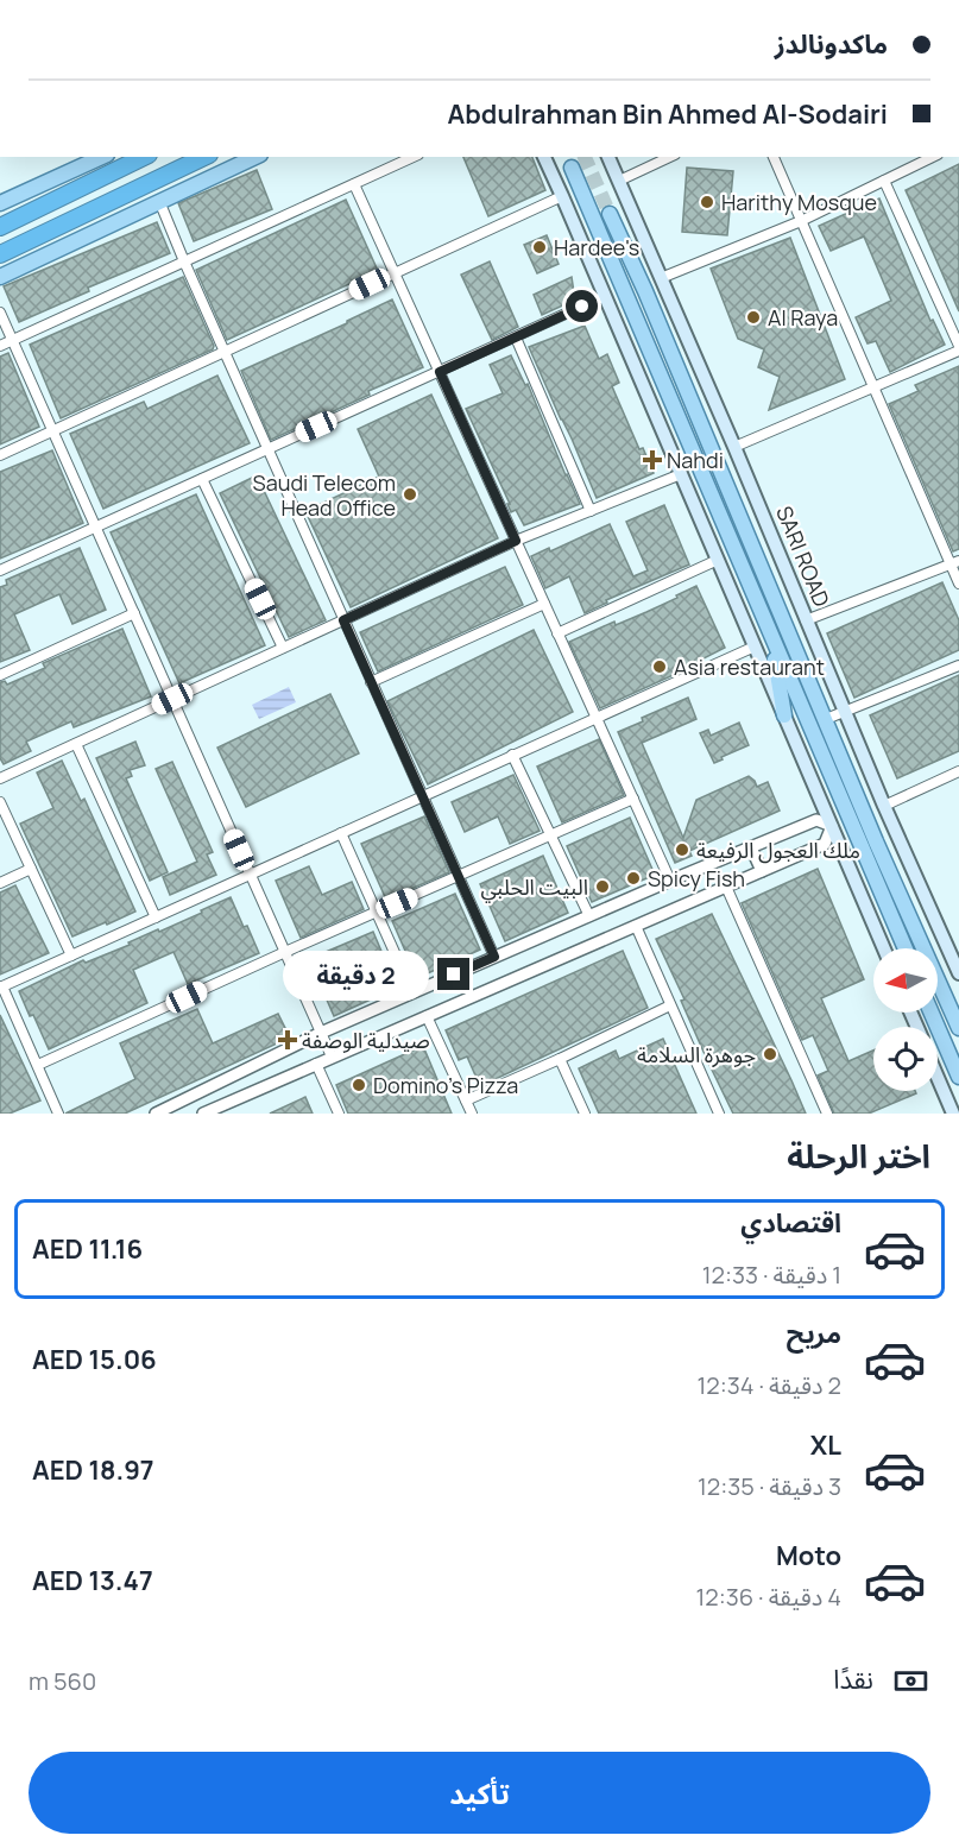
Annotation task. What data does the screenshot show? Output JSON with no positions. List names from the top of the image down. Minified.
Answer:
{"streets":{"main road":["SARI ROAD"]},"places":{"other":["Harithy Mosque","Hardee's","Al Raya","Saudi Telecom Head Office","Asia restaurant","ملك العجول الرفيعة","Spicy Fish","البيت الحلبي","جوهرة السلامة","Domino's Pizza"],"health":["Nahdi","صيدلية الوصفة"]},"north":"left","page":{"banner":["ماكدونالدز","Abdulrahman Bin Ahmed Al-Sodairi"],"bubble":"2 دقيقة","heading":"اختر الرحلة","list":[{"name":"اقتصادي","note":"1 دقيقة · 12:33","value":"AED 11.16"},{"name":"مريح","note":"2 دقيقة · 12:34","value":"AED 15.06"},{"name":"XL","note":"3 دقيقة · 12:35","value":"AED 18.97"},{"name":"Moto","note":"4 دقيقة · 12:36","value":"AED 13.47"}],"pay":["نقدًا","560 m"],"buttons":"تأكيد"}}
